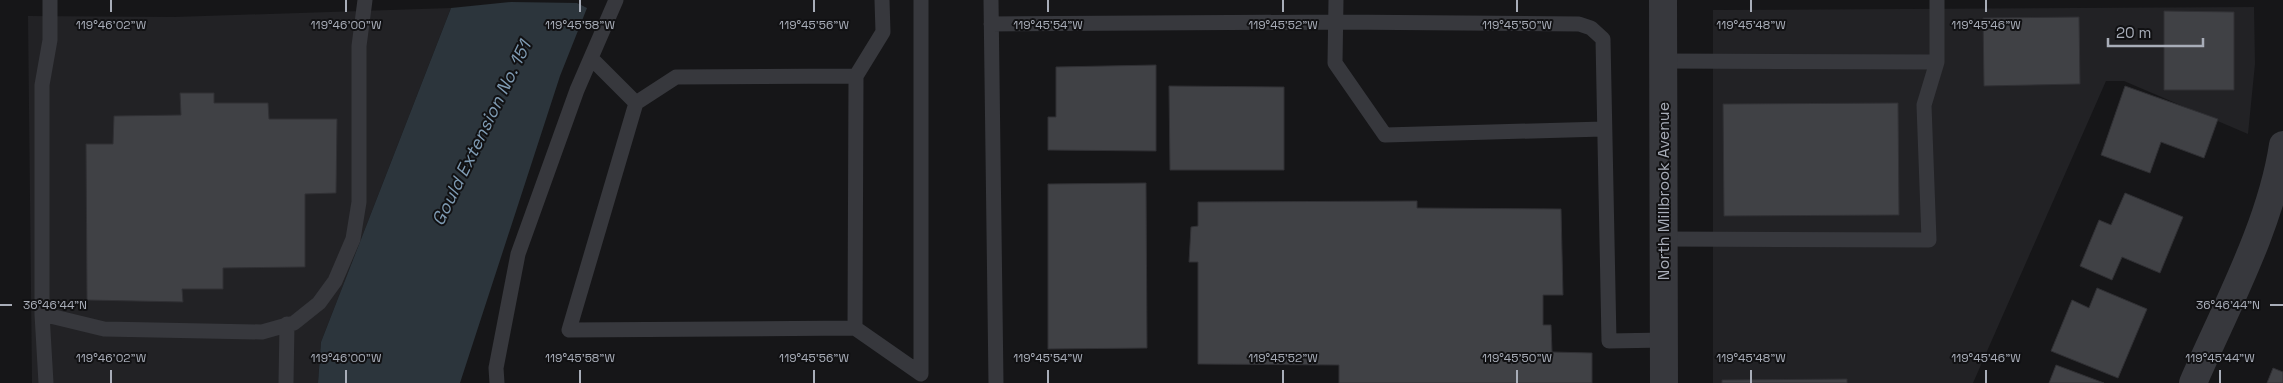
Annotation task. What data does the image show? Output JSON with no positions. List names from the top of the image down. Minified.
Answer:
{"streets":{"street":["North Millbrook Avenue"]},"water":["Gould Extension No. 151"],"scale_bar":"20 m","coordinates":["119°46'02\"W","119°46'00\"W","119°45'58\"W","119°45'56\"W","119°45'54\"W","119°45'52\"W","119°45'50\"W","119°45'48\"W","119°45'46\"W","36°46'44\"N","119°45'44\"W"]}
